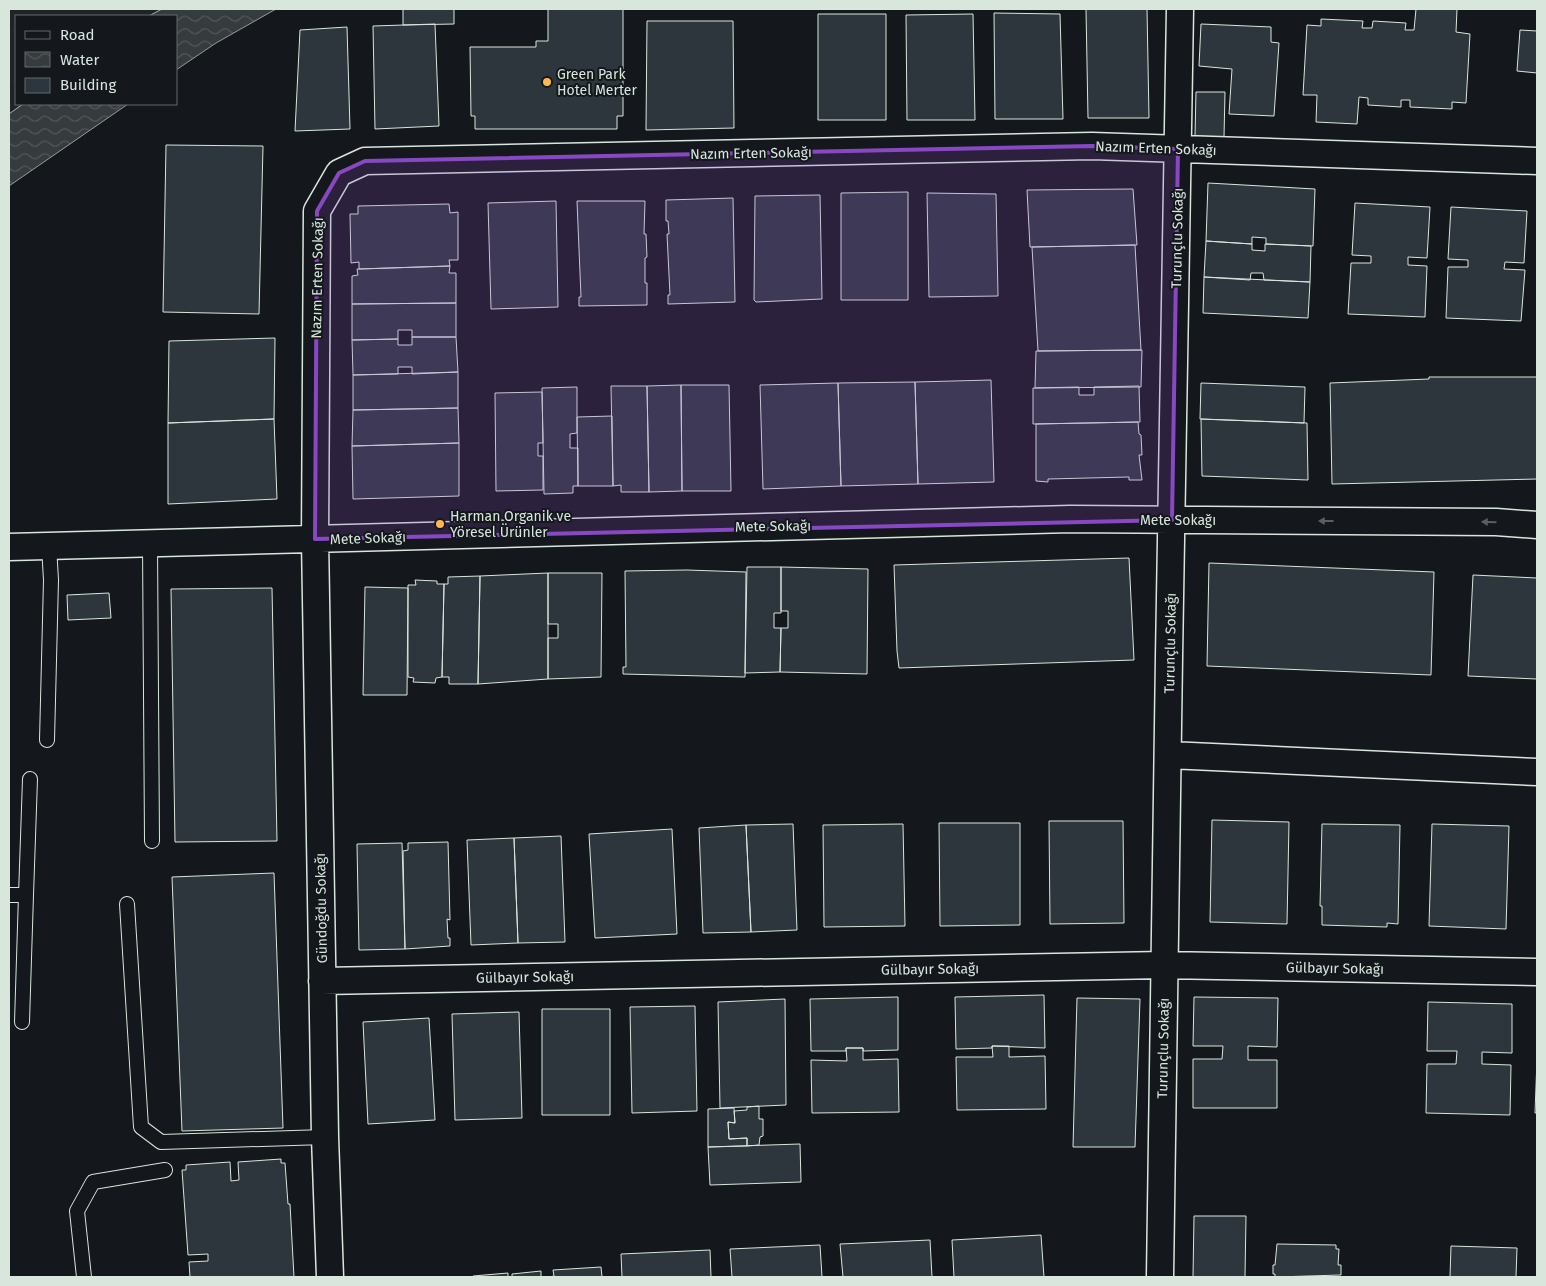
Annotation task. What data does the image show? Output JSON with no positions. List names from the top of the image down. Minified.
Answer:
{"streets":{"street":["Nazım Erten Sokağı","Turunçlu Sokağı","Mete Sokağı","Gündoğdu Sokağı","Gülbayır Sokağı"]},"crossings":[["Nazım Erten Sokağı","Turunçlu Sokağı"],["Nazım Erten Sokağı","Mete Sokağı"],["Nazım Erten Sokağı","Gündoğdu Sokağı"],["Turunçlu Sokağı","Mete Sokağı"],["Turunçlu Sokağı","Gülbayır Sokağı"],["Mete Sokağı","Gündoğdu Sokağı"],["Gündoğdu Sokağı","Gülbayır Sokağı"]],"places":["Green Park Hotel Merter","Harman Organik ve Yöresel Ürünler"],"legend":["Road","Water","Building"]}
